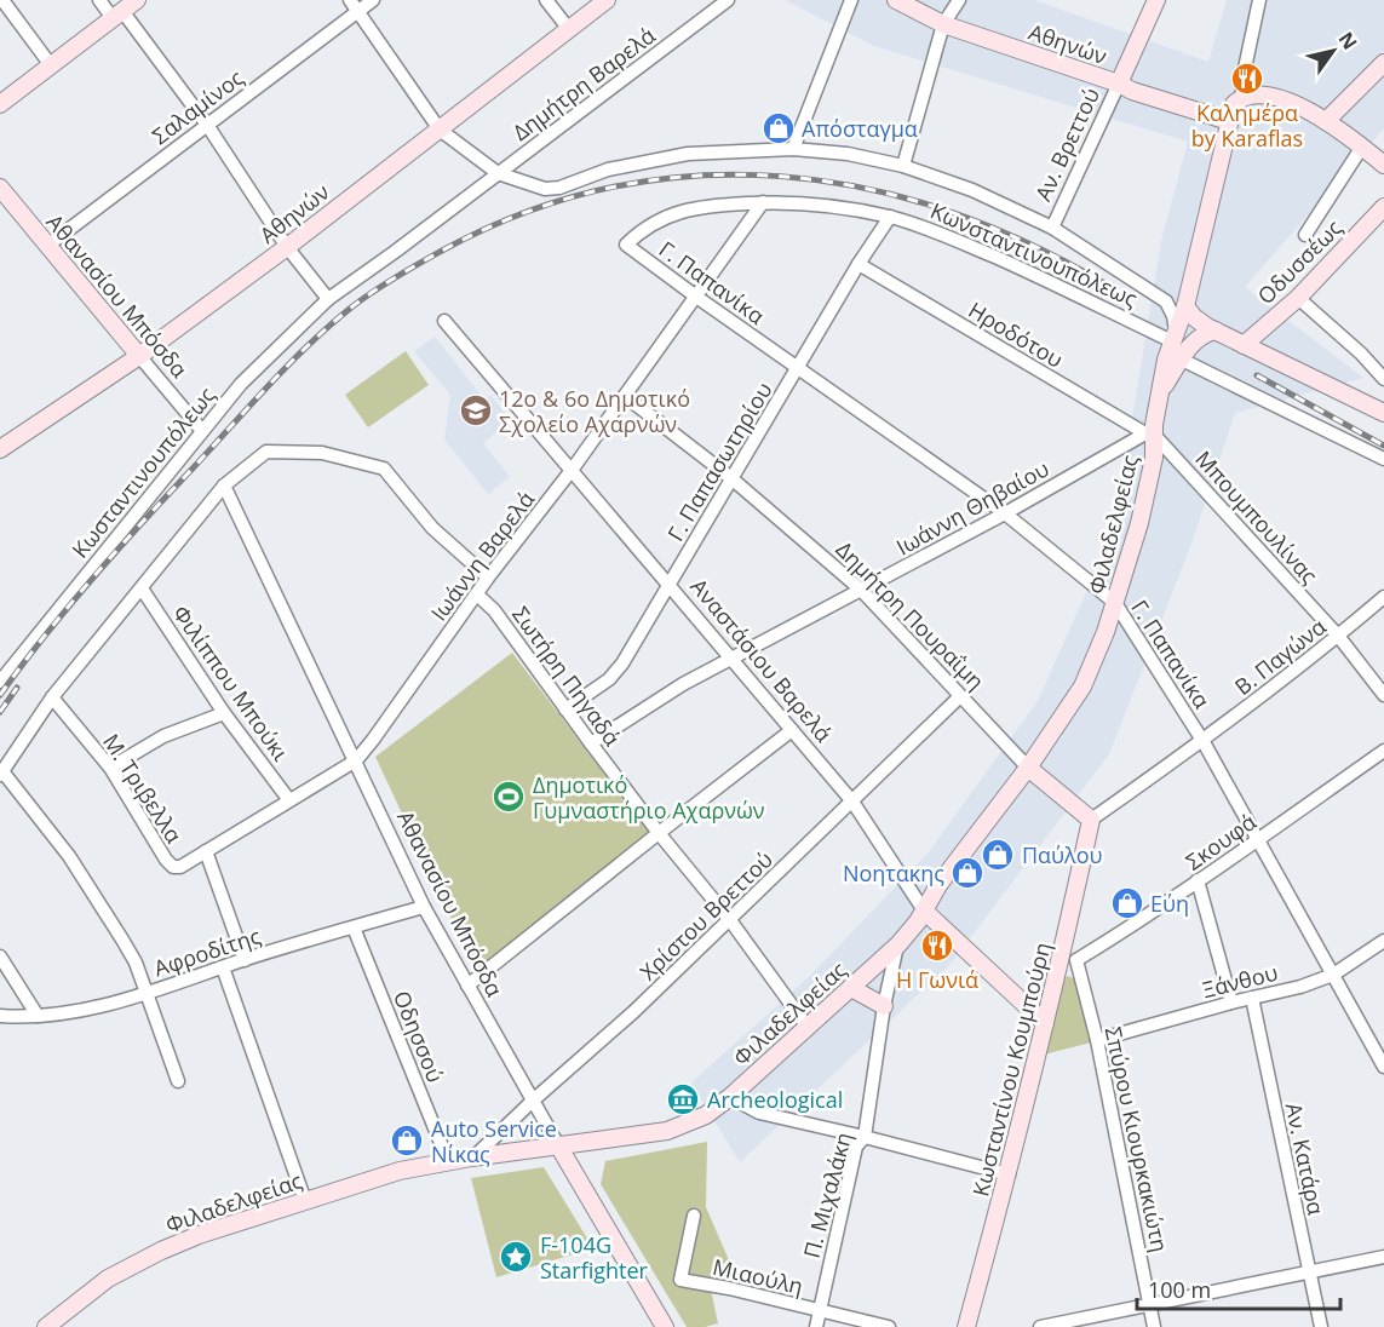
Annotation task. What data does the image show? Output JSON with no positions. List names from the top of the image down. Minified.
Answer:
{"streets":{"main road":["Αθηνών","Αν. Βρεττού","Οδυσσέως","Αθανασίου Μπόσδα","Φιλαδελφείας","Δημήτρη Πουραΐμη","Αναστάσιου Βαρελά","Κωσταντίνου Κουμπούρη"],"street":["Δημήτρη Βαρελά","Σαλαμίνος","Κωνσταντινουπόλεως","Γ. Παπανίκα","Ηροδότου","Γ. Παπασωτηρίου","Κωσταντινουπόλεως","Ιωάννη Θηβαίου","Μπουμπουλίνας","Ιωάννη Βαρελά","Β. Παγώνα","Σωτήρη Πηγαδά","Φιλίππου Μπούκι","Μ. Τριβελλα","Σκουφά","Χρίστου Βρεττού","Αφροδίτης","Ξάνθου","Οδησσού","Σπύρου Κιουρκακιώτη","Αν. Κατάρα","Π. Μιχαλάκη","Μιαούλη"]},"crossings":[["Αθηνών","Αν. Βρεττού"],["Αθηνών","Κωνσταντινουπόλεως"],["Αθηνών","Αθανασίου Μπόσδα"],["Αθηνών","Φιλαδελφείας"],["Δημήτρη Βαρελά","Κωνσταντινουπόλεως"],["Σαλαμίνος","Κωνσταντινουπόλεως"],["Σαλαμίνος","Αθανασίου Μπόσδα"],["Αν. Βρεττού","Κωνσταντινουπόλεως"],["Κωνσταντινουπόλεως","Γ. Παπανίκα"],["Κωνσταντινουπόλεως","Γ. Παπασωτηρίου"],["Κωνσταντινουπόλεως","Φιλαδελφείας"],["Κωνσταντινουπόλεως","Ιωάννη Βαρελά"],["Γ. Παπανίκα","Γ. Παπασωτηρίου"],["Γ. Παπανίκα","Ιωάννη Θηβαίου"],["Γ. Παπανίκα","Φιλαδελφείας"],["Γ. Παπανίκα","Ιωάννη Βαρελά"],["Γ. Παπανίκα","Β. Παγώνα"],["Γ. Παπανίκα","Σκουφά"],["Γ. Παπανίκα","Ξάνθου"],["Αθανασίου Μπόσδα","Κωσταντινουπόλεως"],["Αθανασίου Μπόσδα","Φιλαδελφείας"],["Αθανασίου Μπόσδα","Ιωάννη Βαρελά"],["Αθανασίου Μπόσδα","Χρίστου Βρεττού"],["Αθανασίου Μπόσδα","Αφροδίτης"],["Ηροδότου","Γ. Παπασωτηρίου"],["Ηροδότου","Ιωάννη Θηβαίου"],["Ηροδότου","Μπουμπουλίνας"],["Ηροδότου","Φιλαδελφείας"],["Γ. Παπασωτηρίου","Δημήτρη Πουραΐμη"],["Γ. Παπασωτηρίου","Αναστάσιου Βαρελά"],["Γ. Παπασωτηρίου","Σωτήρη Πηγαδά"],["Ιωάννη Θηβαίου","Μπουμπουλίνας"],["Ιωάννη Θηβαίου","Φιλαδελφείας"],["Ιωάννη Θηβαίου","Δημήτρη Πουραΐμη"],["Ιωάννη Θηβαίου","Αναστάσιου Βαρελά"],["Ιωάννη Θηβαίου","Σωτήρη Πηγαδά"],["Μπουμπουλίνας","Φιλαδελφείας"],["Μπουμπουλίνας","Β. Παγώνα"],["Φιλαδελφείας","Δημήτρη Πουραΐμη"],["Φιλαδελφείας","Αναστάσιου Βαρελά"],["Φιλαδελφείας","Σωτήρη Πηγαδά"],["Φιλαδελφείας","Χρίστου Βρεττού"],["Φιλαδελφείας","Οδησσού"],["Φιλαδελφείας","Π. Μιχαλάκη"],["Ιωάννη Βαρελά","Δημήτρη Πουραΐμη"],["Ιωάννη Βαρελά","Αναστάσιου Βαρελά"],["Ιωάννη Βαρελά","Σωτήρη Πηγαδά"],["Ιωάννη Βαρελά","Φιλίππου Μπούκι"],["Ιωάννη Βαρελά","Μ. Τριβελλα"],["Δημήτρη Πουραΐμη","Β. Παγώνα"],["Δημήτρη Πουραΐμη","Χρίστου Βρεττού"],["Δημήτρη Πουραΐμη","Κωσταντίνου Κουμπούρη"],["Β. Παγώνα","Κωσταντίνου Κουμπούρη"],["Αναστάσιου Βαρελά","Χρίστου Βρεττού"],["Αναστάσιου Βαρελά","Κωσταντίνου Κουμπούρη"],["Σωτήρη Πηγαδά","Χρίστου Βρεττού"],["Σκουφά","Κωσταντίνου Κουμπούρη"],["Σκουφά","Σπύρου Κιουρκακιώτη"],["Αφροδίτης","Οδησσού"],["Ξάνθου","Σπύρου Κιουρκακιώτη"],["Ξάνθου","Αν. Κατάρα"],["Κωσταντίνου Κουμπούρη","Σπύρου Κιουρκακιώτη"],["Π. Μιχαλάκη","Μιαούλη"]],"places":{"restaurant":["Καλημέρα by Karaflas","Η Γωνιά"],"shop":["Απόσταγμα","Παύλου","Νοητακης","Εύη","Auto Service Νίκας"],"school or university":["12ο & 6ο Δημοτικό Σχολείο Αχαρνών"],"sports":["Δημοτικό Γυμναστήριο Αχαρνών"],"museum":["Archeological"],"place":["F-104G Starfighter"]},"scale_bar":"100 m","north":"top right"}
